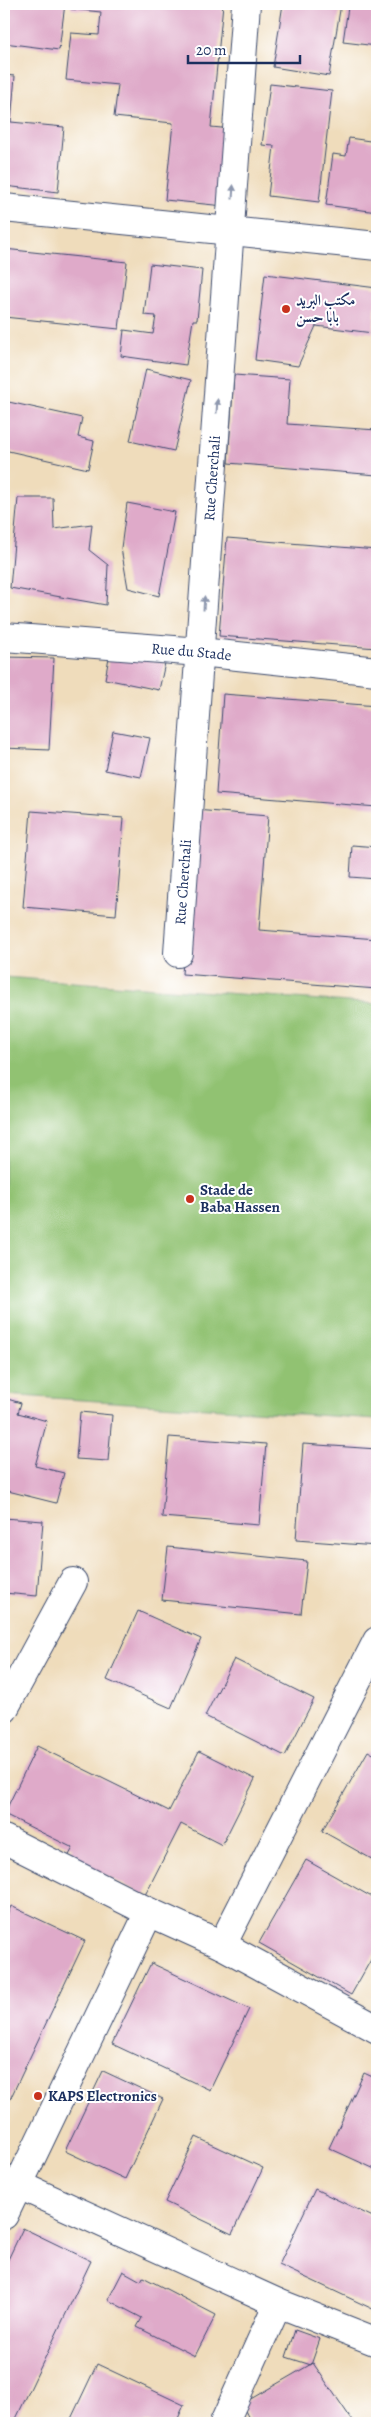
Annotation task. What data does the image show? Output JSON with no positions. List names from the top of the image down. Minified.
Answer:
{"streets":{"street":["Rue Cherchali","Rue du Stade"]},"crossings":[["Rue Cherchali","Rue du Stade"]],"one_way":["Rue Cherchali"],"places":["مكتب البريد بابا حسن","Stade de Baba Hassen","KAPS Electronics"],"scale_bar":"20 m"}
